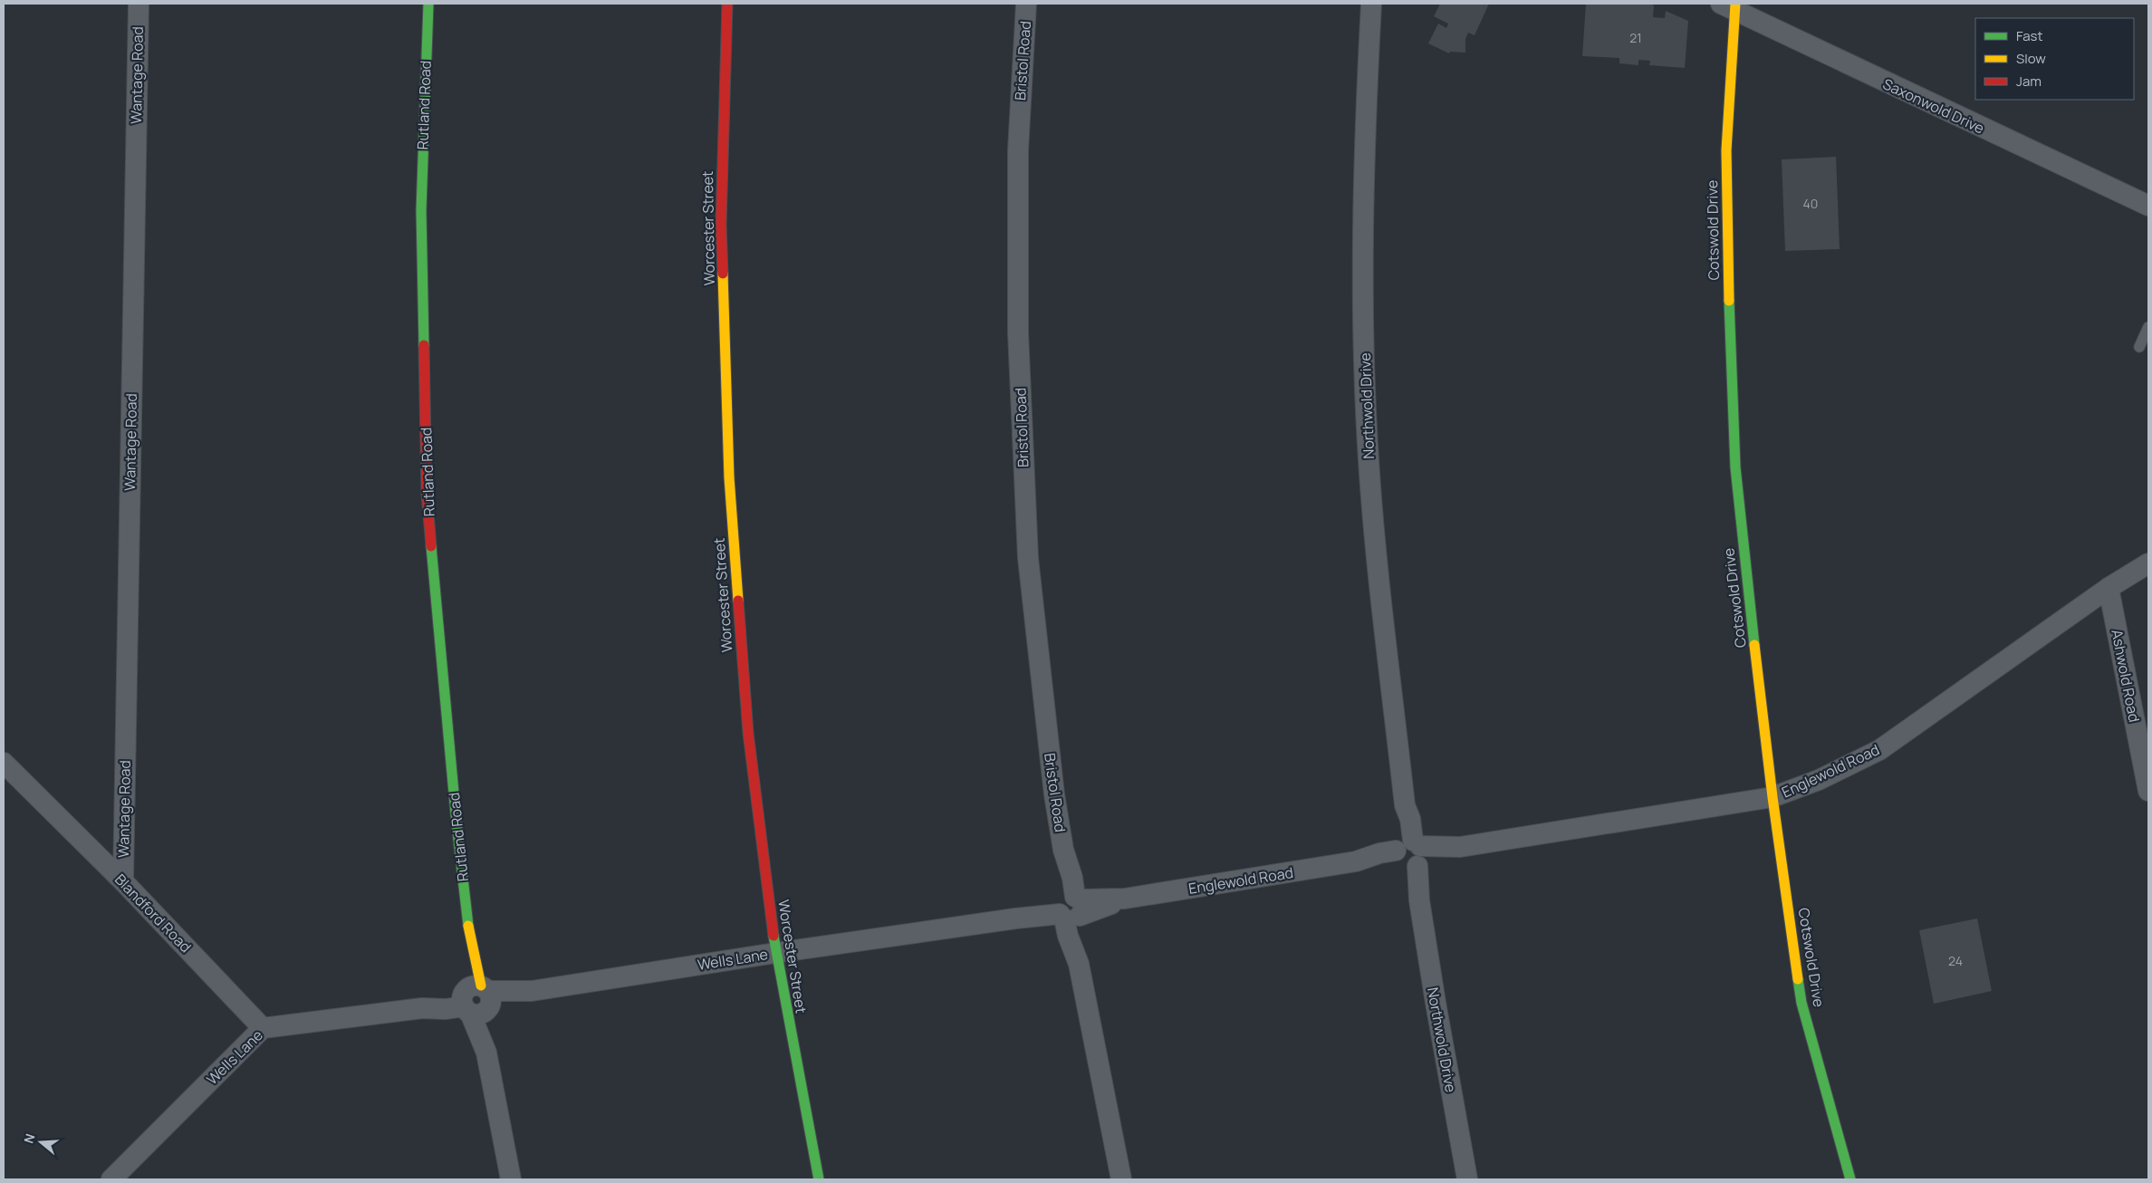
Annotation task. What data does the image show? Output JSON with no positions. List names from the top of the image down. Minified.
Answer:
{"streets":{"street":["Bristol Road","Wantage Road","Rutland Road","Saxonwold Drive","Worcester Street","Cotswold Drive","Northwold Drive","Ashwold Road","Englewold Road","Blandford Road","Wells Lane"]},"crossings":[["Bristol Road","Englewold Road"],["Bristol Road","Wells Lane"],["Wantage Road","Blandford Road"],["Rutland Road","Wells Lane"],["Saxonwold Drive","Cotswold Drive"],["Worcester Street","Wells Lane"],["Cotswold Drive","Englewold Road"],["Northwold Drive","Englewold Road"],["Ashwold Road","Englewold Road"],["Englewold Road","Wells Lane"],["Blandford Road","Wells Lane"]],"house_numbers":["21","40","24"],"legend":["Fast","Slow","Jam"],"north":"left"}
